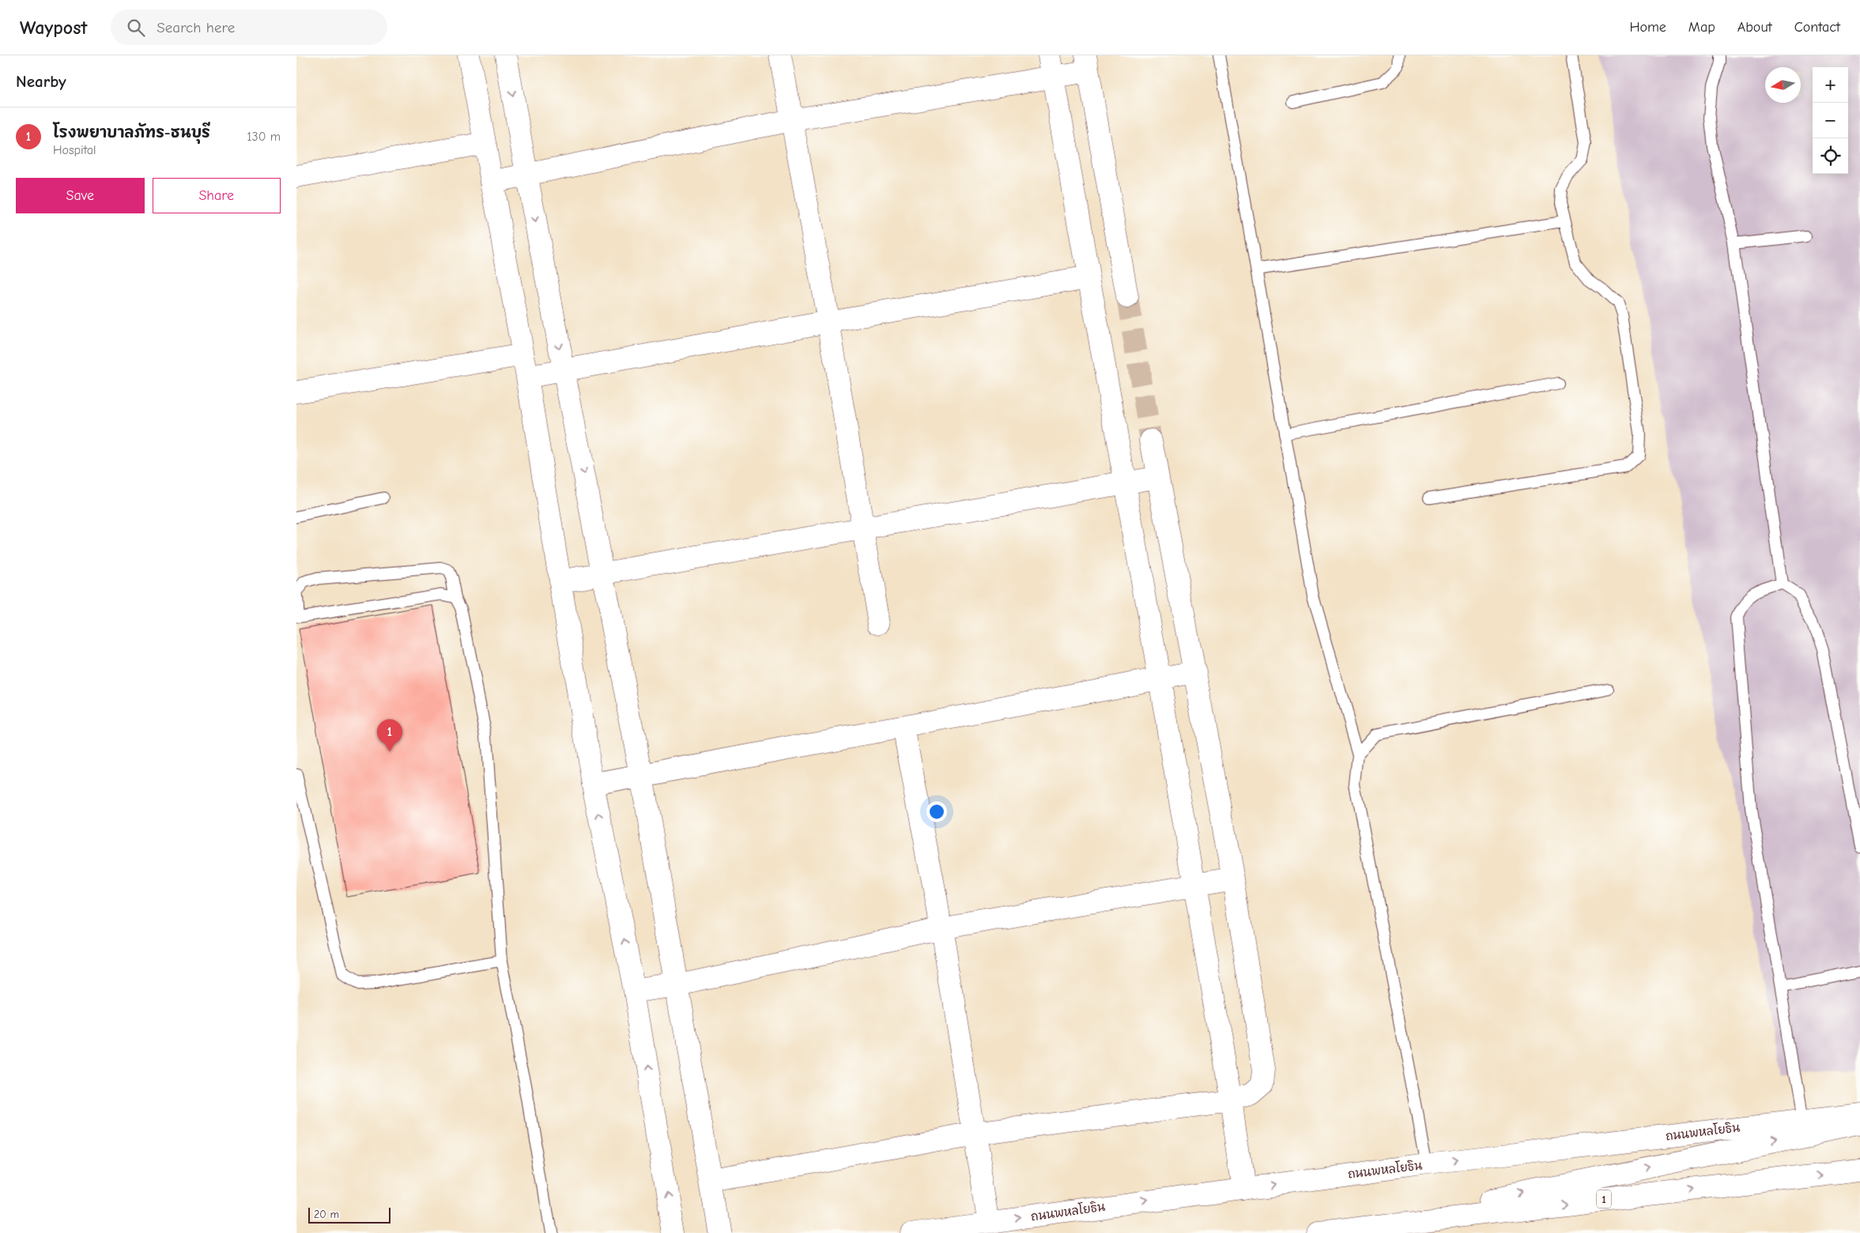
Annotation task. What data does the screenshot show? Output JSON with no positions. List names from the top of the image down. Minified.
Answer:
{"streets":{"main road":["ถนนพหลโยธิน","1"]},"scale_bar":"20 m","north":"left","page":{"header":"Waypost","search":"Search here","nav":["Home","Map","About","Contact"],"heading":"Nearby","map_buttons":["+","−"],"list":[{"mark":"1","name":"โรงพยาบาลภัทร-ธนบุรี","note":"Hospital","value":"130 m"}],"buttons":["Save","Share"],"pins":"1","scale":"20 m"}}
